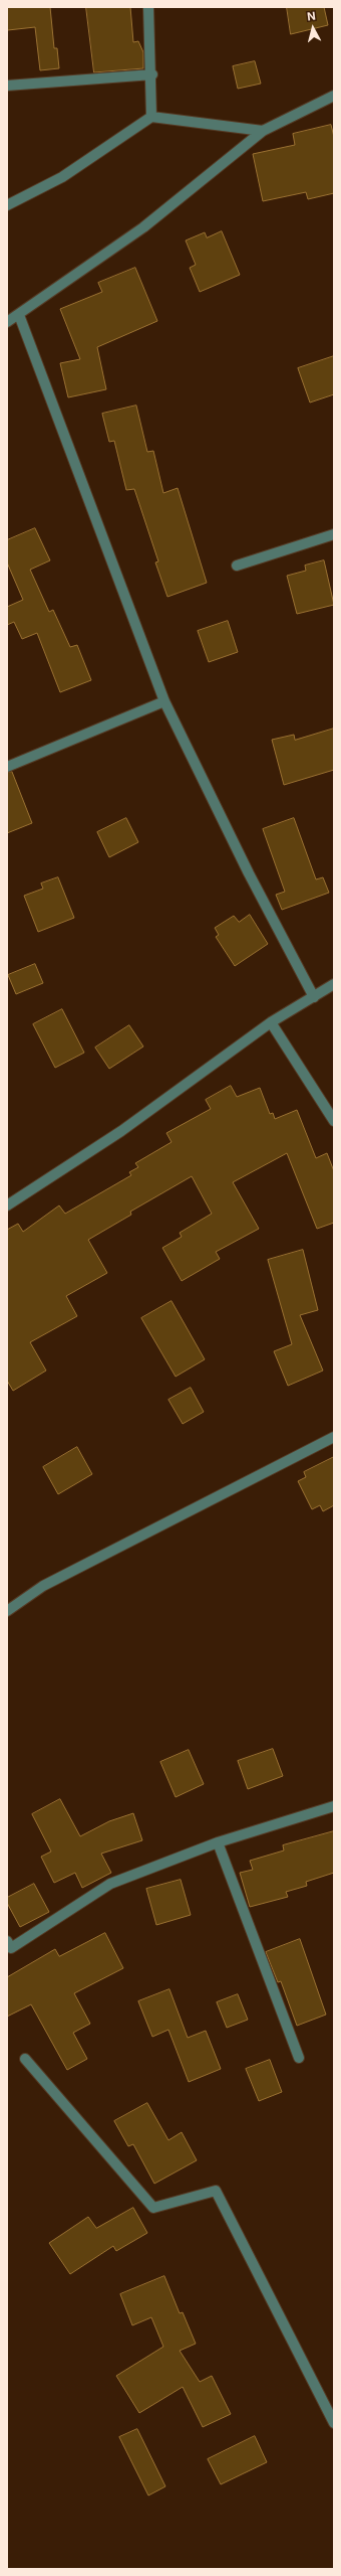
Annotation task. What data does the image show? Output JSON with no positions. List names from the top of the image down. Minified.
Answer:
{"north":"top"}
